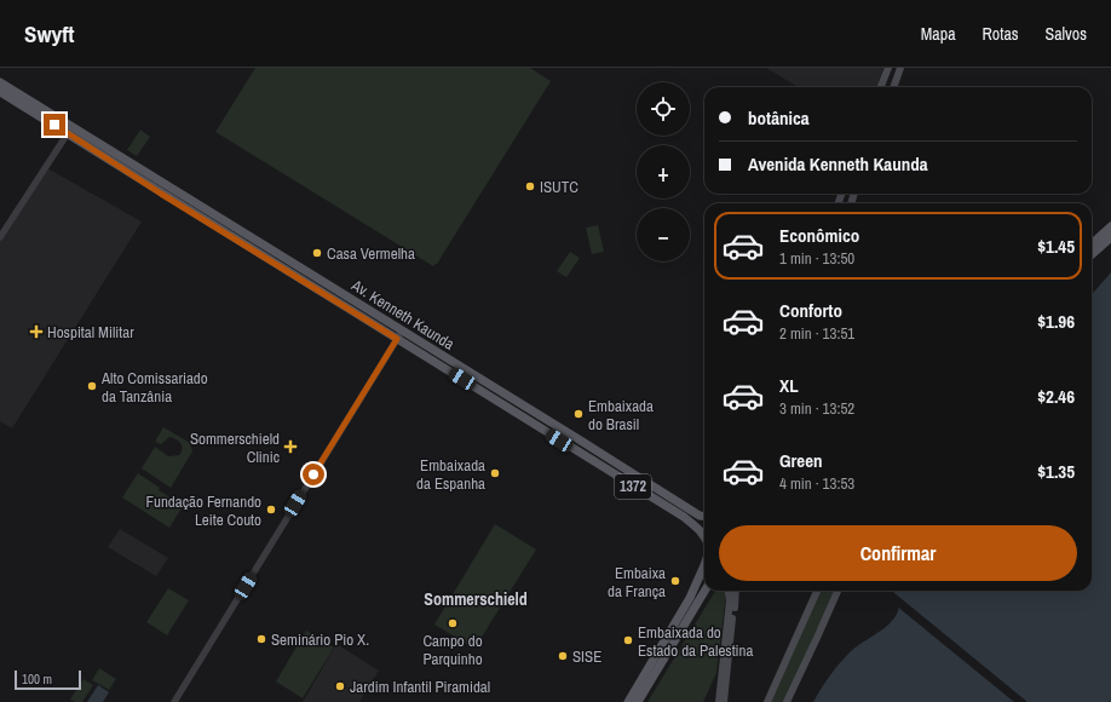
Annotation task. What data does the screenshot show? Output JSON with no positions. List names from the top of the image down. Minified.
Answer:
{"streets":{"main road":["Av. Kenneth Kaunda","1372"]},"crossings":[["Av. Kenneth Kaunda","1372"]],"districts":["Sommerschield"],"places":{"other":["ISUTC","Casa Vermelha","Alto Comissariado da Tanzânia","Embaixada do Brasil","Embaixada da Espanha","Fundação Fernando Leite Couto","Embaixa da França","Campo do Parquinho","Seminário Pio X.","Embaixada do Estado da Palestina","SISE","Jardim Infantil Piramidal"],"health":["Hospital Militar","Sommerschield Clinic"]},"scale_bar":"100 m","page":{"header":"Swyft","nav":["Mapa","Rotas","Salvos"],"map_buttons":["+","−"],"banner":["botânica","Avenida Kenneth Kaunda"],"list":[{"name":"Econômico","note":"1 min · 13:50","value":"$1.45"},{"name":"Conforto","note":"2 min · 13:51","value":"$1.96"},{"name":"XL","note":"3 min · 13:52","value":"$2.46"},{"name":"Green","note":"4 min · 13:53","value":"$1.35"}],"buttons":"Confirmar","scale":"100 m"}}
